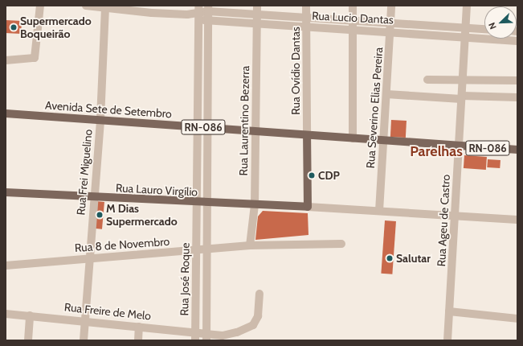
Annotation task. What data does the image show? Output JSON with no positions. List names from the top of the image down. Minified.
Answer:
{"streets":{"main road":["Avenida Sete de Setembro","RN-086","Rua Lauro Virgílio"],"street":["Rua Lucio Dantas","Rua Ovídio Dantas","Rua Severino Elias Pereira","Rua Laurentino Bezerra","Rua Frei Miguelino","Rua Ageu de Castro","Rua 8 de Novembro","Rua José Roque","Rua Freire de Melo"]},"crossings":[["Rua Lucio Dantas","Rua Ovídio Dantas"],["Rua Lucio Dantas","Rua Severino Elias Pereira"],["Rua Lucio Dantas","Rua Laurentino Bezerra"],["Rua Lucio Dantas","Rua Frei Miguelino"],["Rua Lucio Dantas","Rua Ageu de Castro"],["Rua Lucio Dantas","Rua José Roque"],["Rua Ovídio Dantas","Avenida Sete de Setembro"],["Rua Ovídio Dantas","RN-086"],["Rua Severino Elias Pereira","RN-086"],["Avenida Sete de Setembro","Rua Laurentino Bezerra"],["Avenida Sete de Setembro","RN-086"],["Avenida Sete de Setembro","Rua Frei Miguelino"],["Avenida Sete de Setembro","Rua José Roque"],["Rua Laurentino Bezerra","Rua Lauro Virgílio"],["Rua Laurentino Bezerra","Rua 8 de Novembro"],["RN-086","Rua Ageu de Castro"],["Rua Frei Miguelino","Rua Lauro Virgílio"],["Rua Frei Miguelino","Rua 8 de Novembro"],["Rua Frei Miguelino","Rua Freire de Melo"],["Rua Lauro Virgílio","Rua José Roque"],["Rua 8 de Novembro","Rua José Roque"],["Rua José Roque","Rua Freire de Melo"]],"districts":["Parelhas"],"places":["Supermercado Boqueirão","CDP","M Dias Supermercado","Salutar"],"north":"bottom left"}
